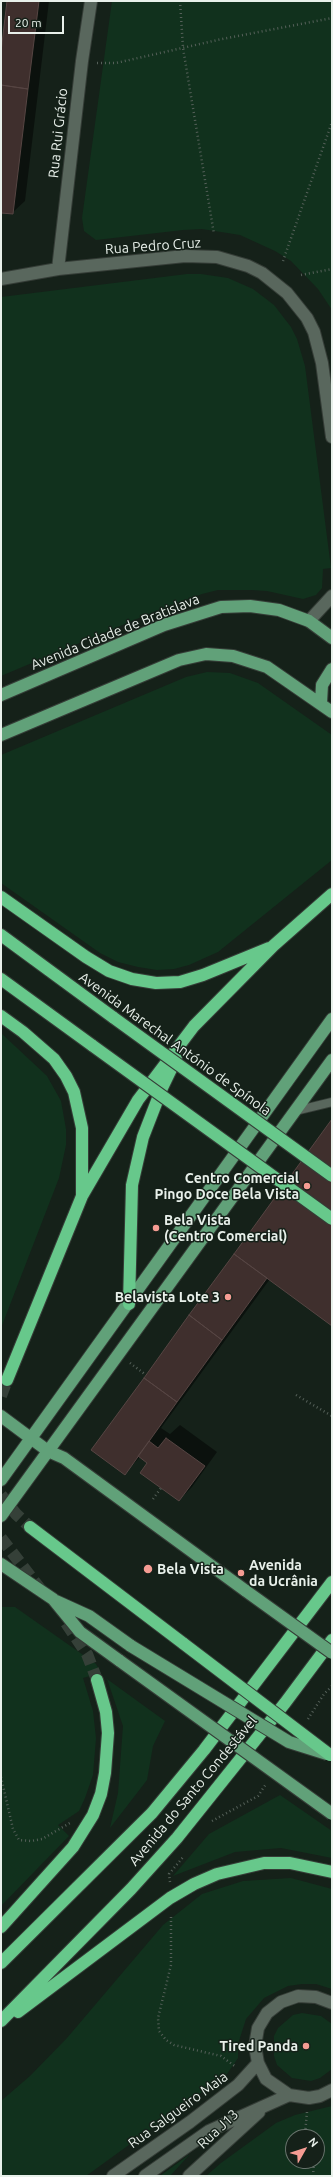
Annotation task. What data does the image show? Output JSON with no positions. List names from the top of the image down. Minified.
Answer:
{"streets":{"highway":["Avenida Marechal António de Spínola","Avenida do Santo Condestável"],"main road":["Avenida Cidade de Bratislava"],"street":["Rua Rui Grácio","Rua Pedro Cruz","Rua Salgueiro Maia","Rua J13"]},"crossings":[["Rua Rui Grácio","Rua Pedro Cruz"]],"places":["Centro Comercial Pingo Doce Bela Vista","Bela Vista (Centro Comercial)","Belavista Lote 3","Bela Vista","Avenida da Ucrânia","Tired Panda"],"scale_bar":"20 m","north":"top right"}
